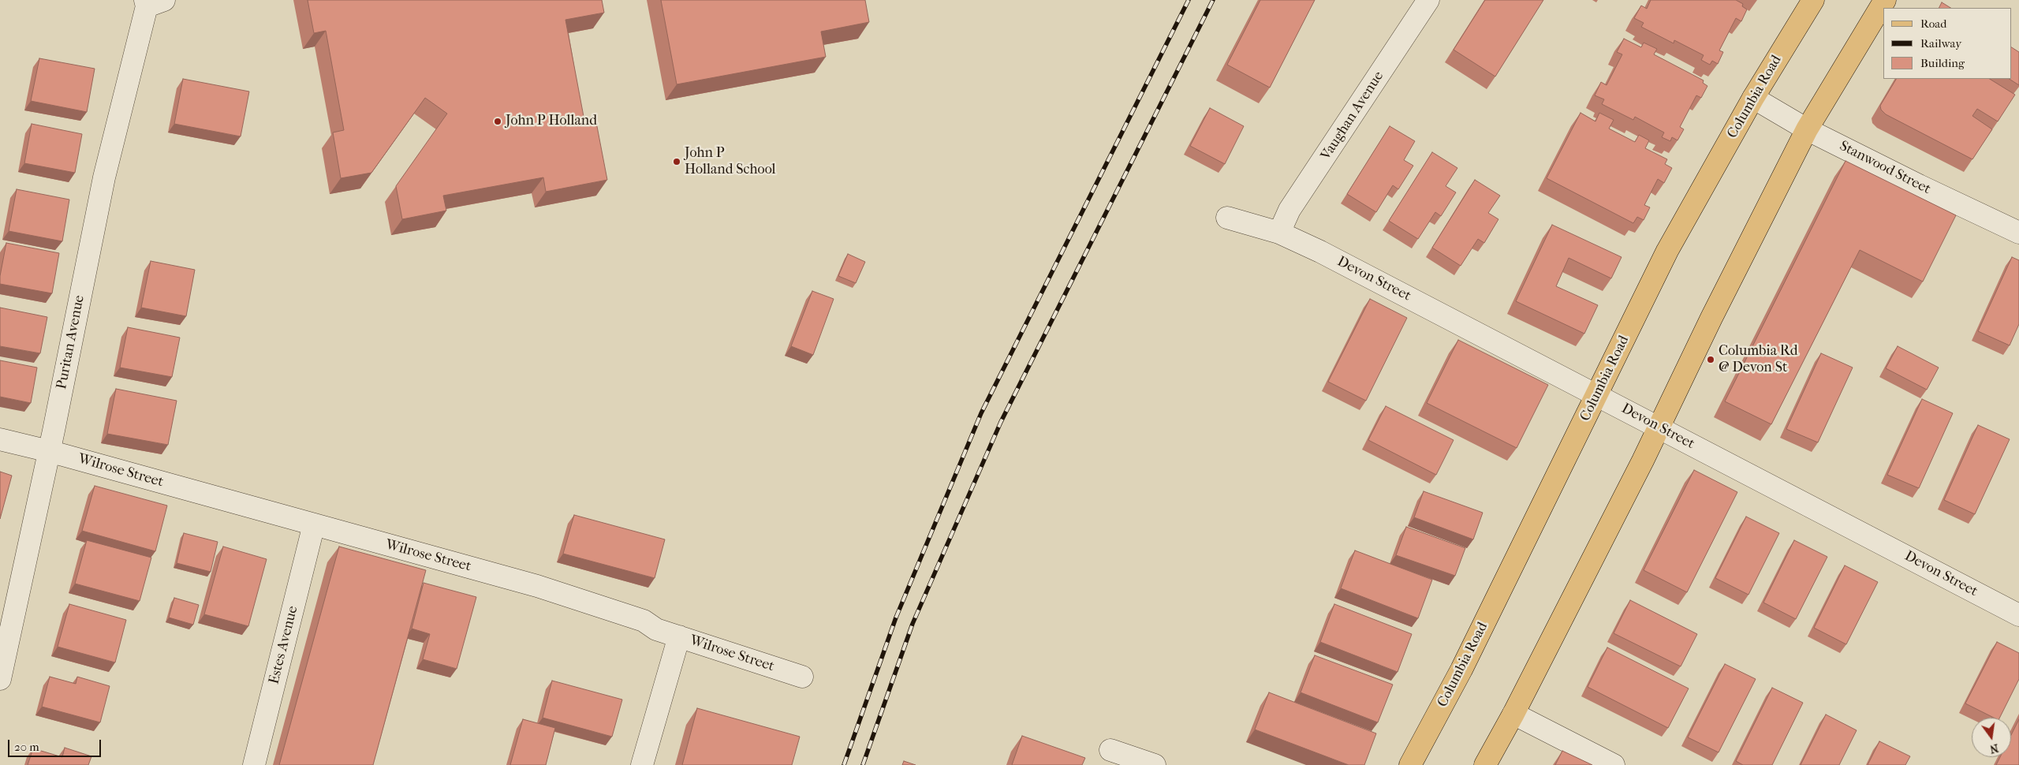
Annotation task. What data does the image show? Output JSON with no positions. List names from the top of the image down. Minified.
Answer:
{"streets":{"main road":["Columbia Road"],"street":["Vaughan Avenue","Stanwood Street","Devon Street","Puritan Avenue","Wilrose Street","Estes Avenue"]},"crossings":[["Columbia Road","Stanwood Street"],["Columbia Road","Devon Street"],["Vaughan Avenue","Devon Street"],["Puritan Avenue","Wilrose Street"],["Wilrose Street","Estes Avenue"]],"places":["John P Holland","John P Holland School","Columbia Rd @ Devon St"],"legend":["Road","Railway","Building"],"scale_bar":"20 m","north":"bottom"}
